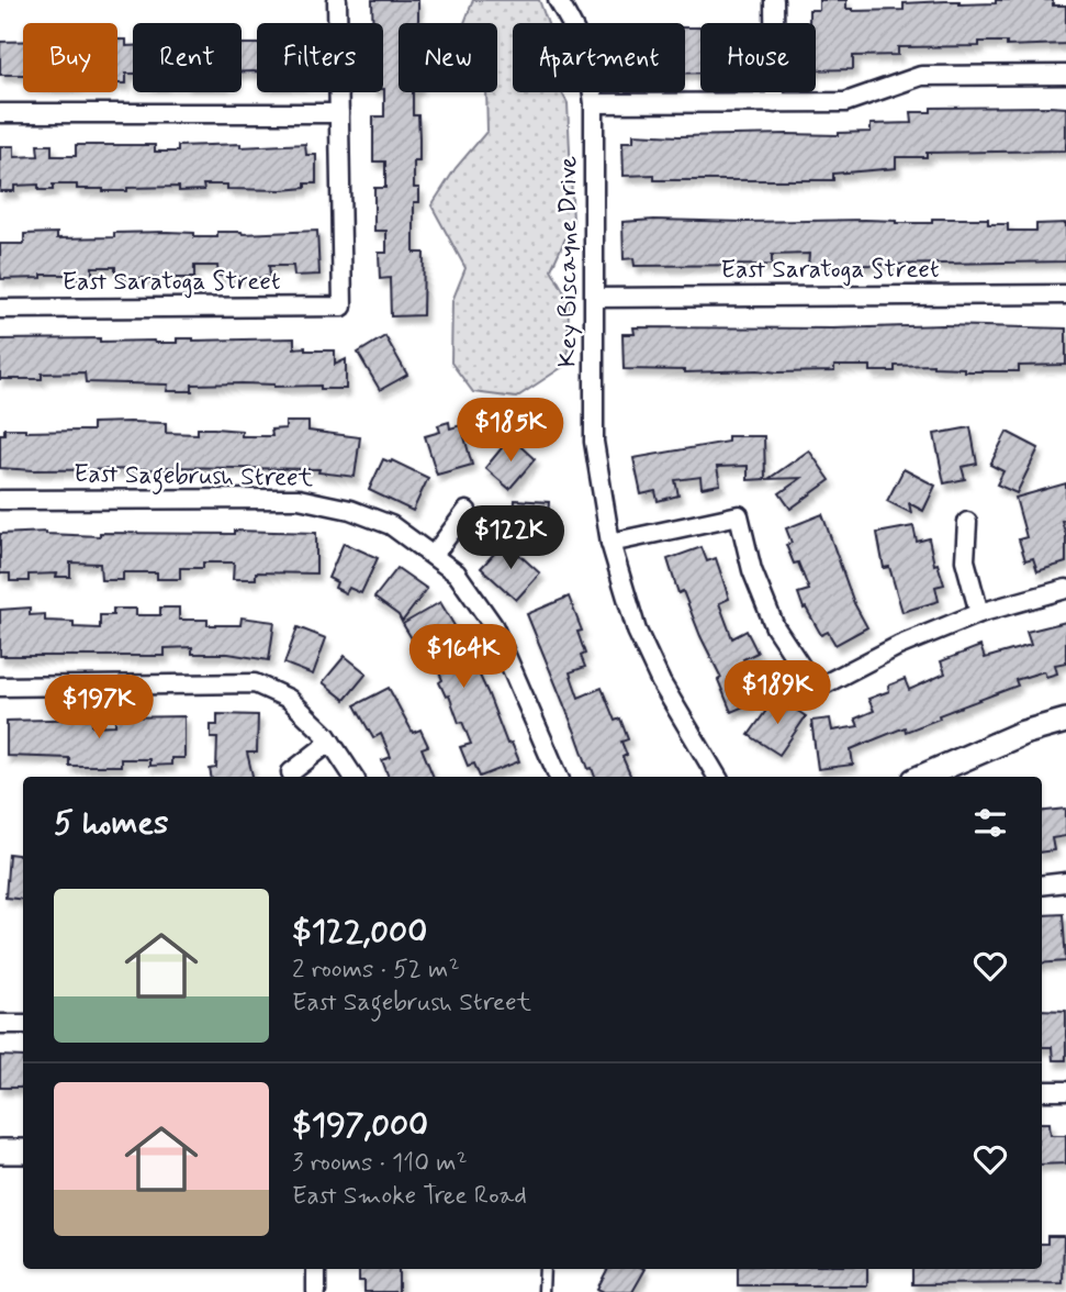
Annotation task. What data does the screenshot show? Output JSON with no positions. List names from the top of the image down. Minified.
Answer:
{"streets":{"street":["Key Biscayne Drive","East Saratoga Street","East Sagebrush Street"]},"crossings":[["Key Biscayne Drive","East Saratoga Street"]],"page":{"chip":["Buy","Rent","Filters","New","Apartment","House"],"price":["$185K","$122K","$164K","$189K","$197K"],"heading":"5 homes","list":[{"name":"$122,000","note":"2 rooms · 52 m² · East Sagebrush Street"},{"name":"$197,000","note":"3 rooms · 110 m² · East Smoke Tree Road"}]}}
